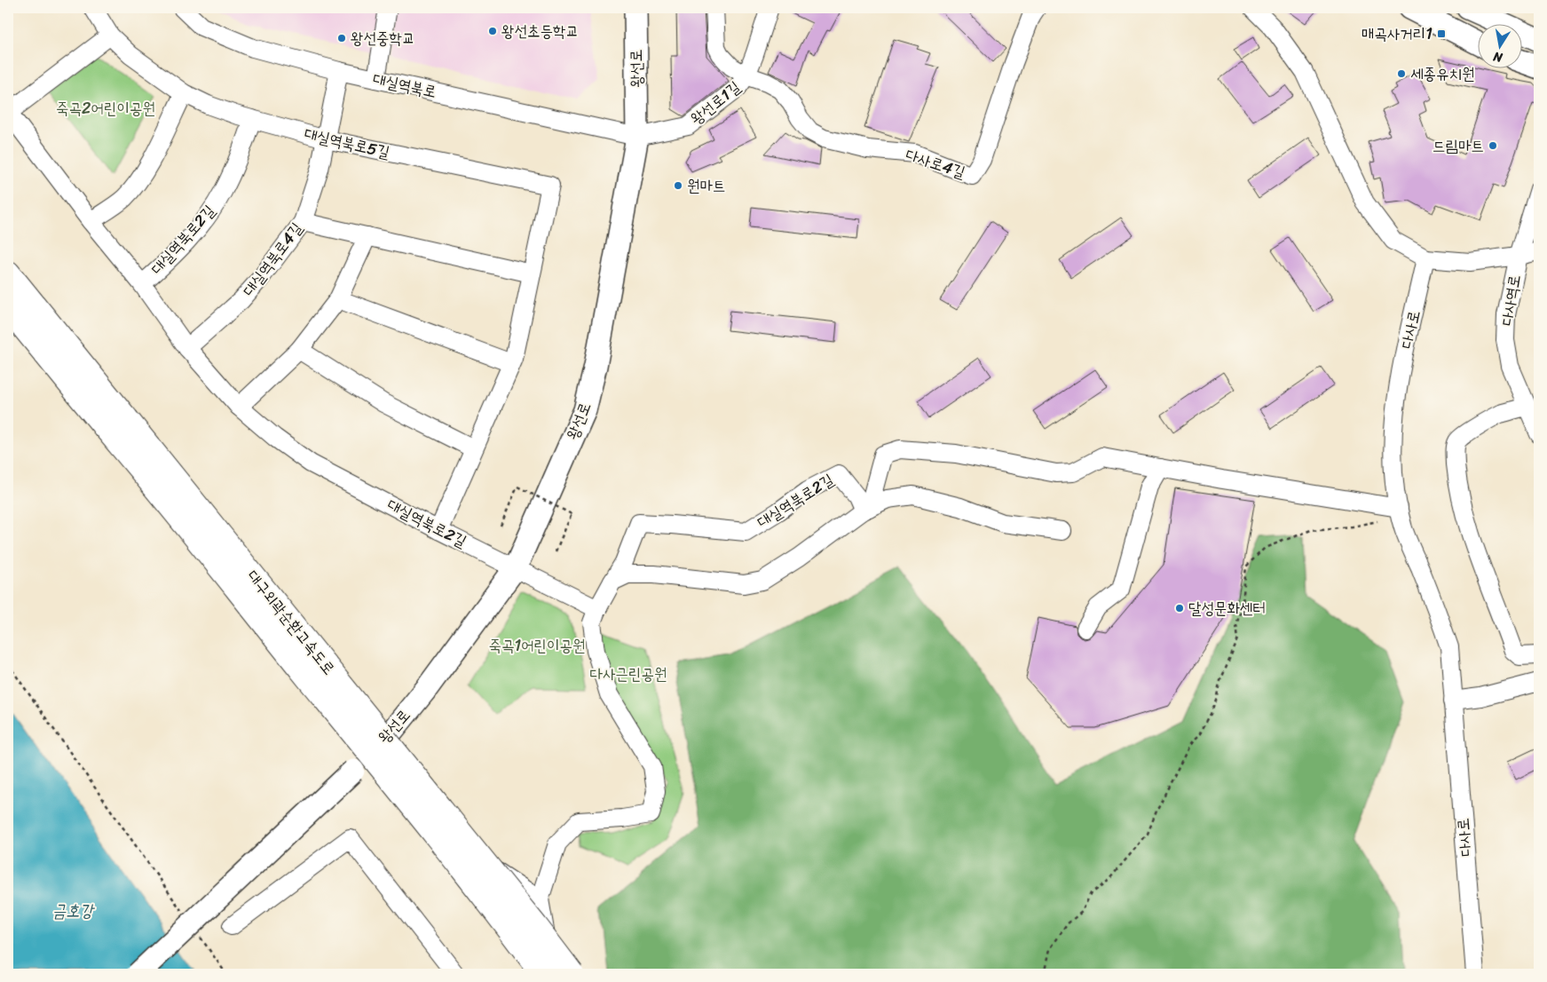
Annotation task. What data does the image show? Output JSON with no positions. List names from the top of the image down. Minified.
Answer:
{"streets":{"highway":["대구외곽순환고속도로"],"main road":["왕선로"],"street":["대실역북로","왕선로1길","대실역북로5길","다사로4길","대실역북로2길","대실역북로4길","다사역로","다사로"]},"crossings":[["왕선로","대실역북로"],["왕선로","왕선로1길"],["왕선로","대실역북로2길"],["대실역북로","왕선로1길"],["대실역북로","대실역북로4길"],["왕선로1길","다사로4길"],["대실역북로5길","대실역북로2길"],["대실역북로5길","대실역북로4길"],["대실역북로2길","대실역북로4길"]],"water":["금호강"],"parks":["죽곡2어린이공원","죽곡1어린이공원","다사근린공원"],"places":{"other":["왕선초등학교","왕선중학교","세종유치원","드림마트","원마트","달성문화센터"],"transit":["매곡사거리1"]},"north":"bottom"}
